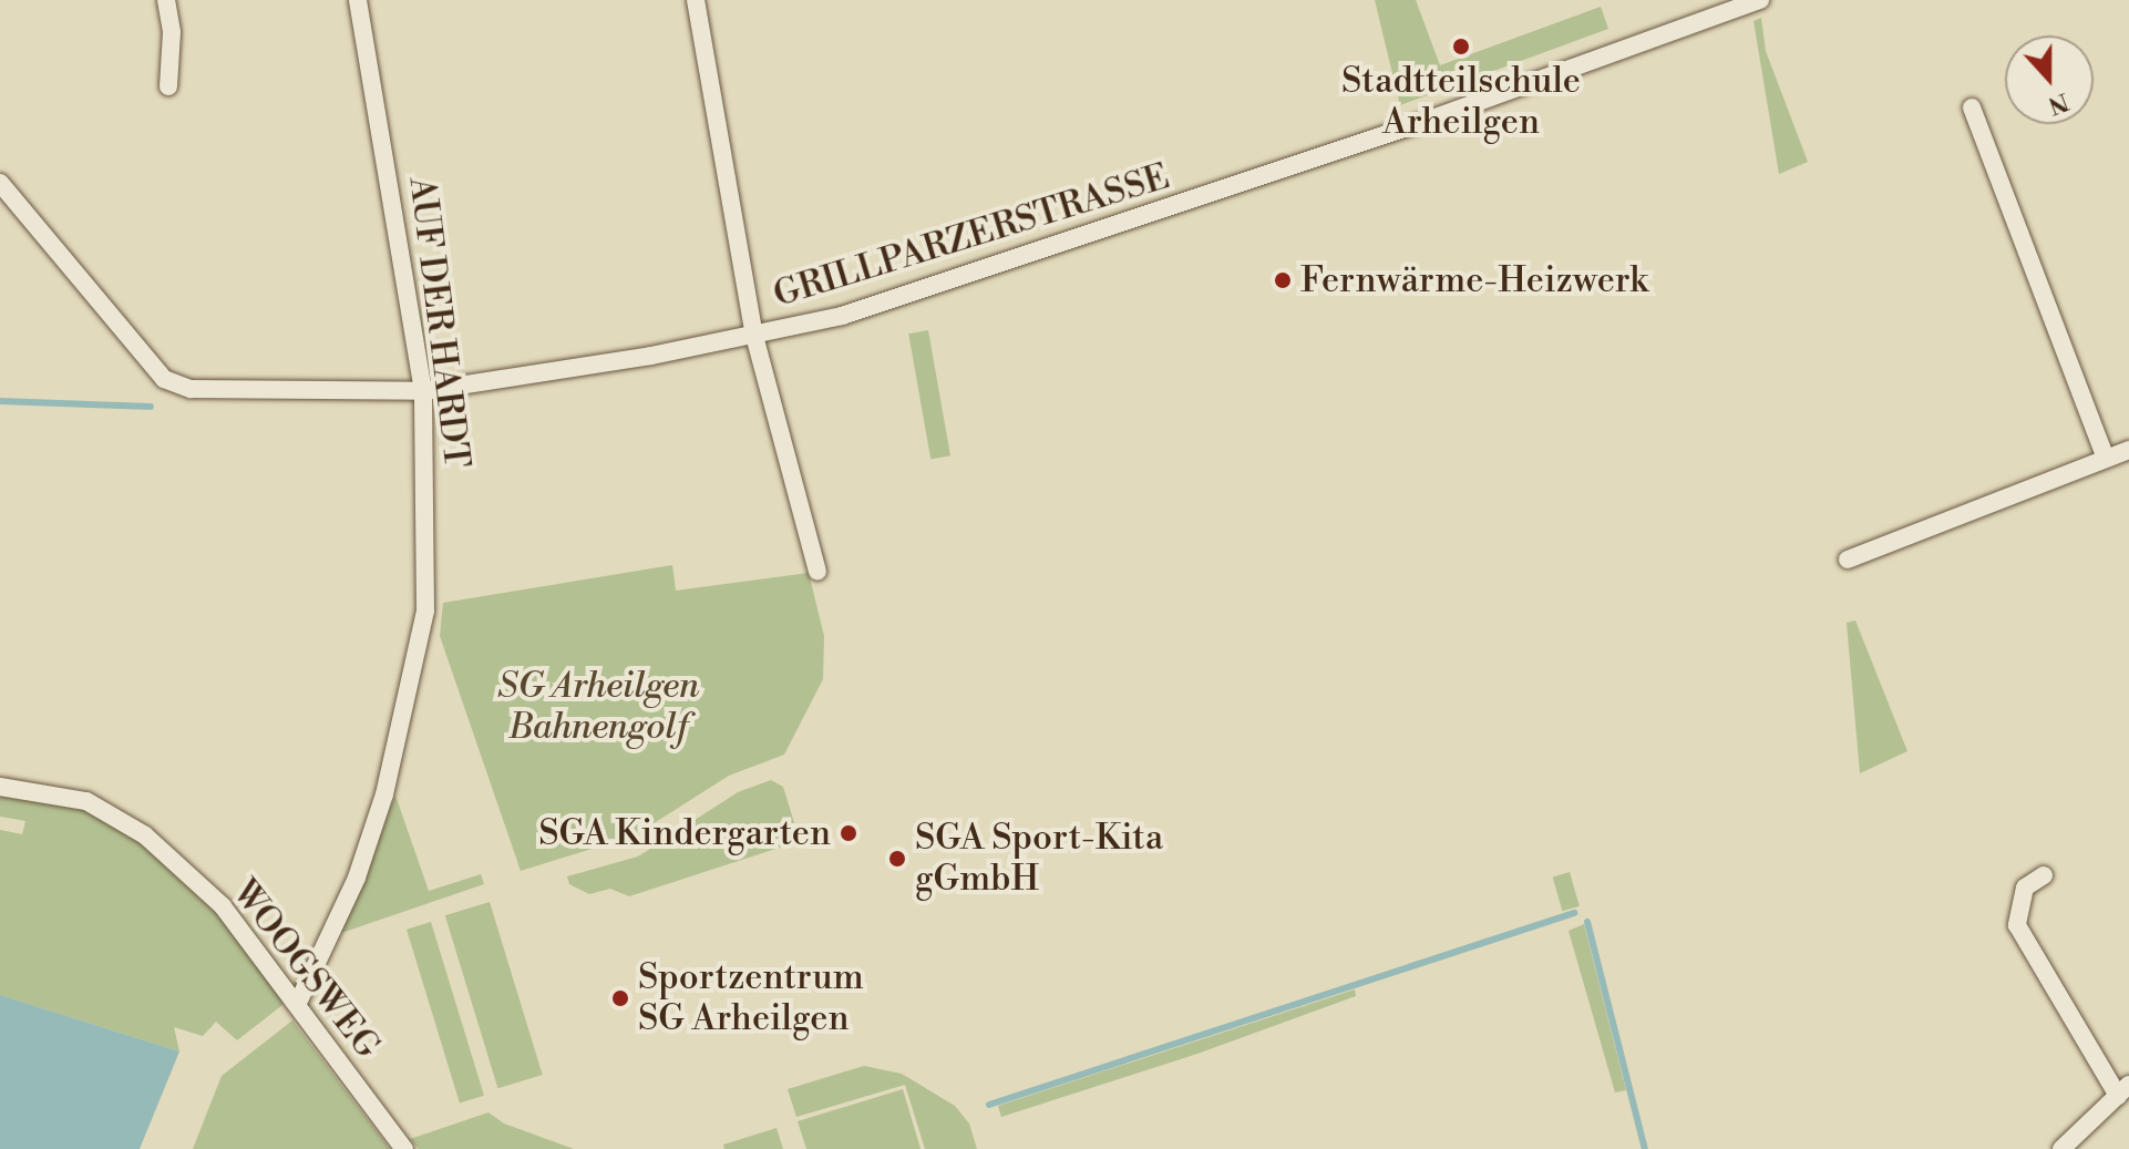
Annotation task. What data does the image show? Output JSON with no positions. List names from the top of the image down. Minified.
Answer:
{"streets":{"street":["GRILLPARZERSTRASSE","AUF DER HARDT","WOOGSWEG"]},"crossings":[["GRILLPARZERSTRASSE","AUF DER HARDT"],["AUF DER HARDT","WOOGSWEG"]],"parks":["SG Arheilgen Bahnengolf"],"places":["Stadtteilschule Arheilgen","Fernwärme-Heizwerk","SGA Kindergarten","SGA Sport-Kita gGmbH","Sportzentrum SG Arheilgen"],"north":"bottom"}
